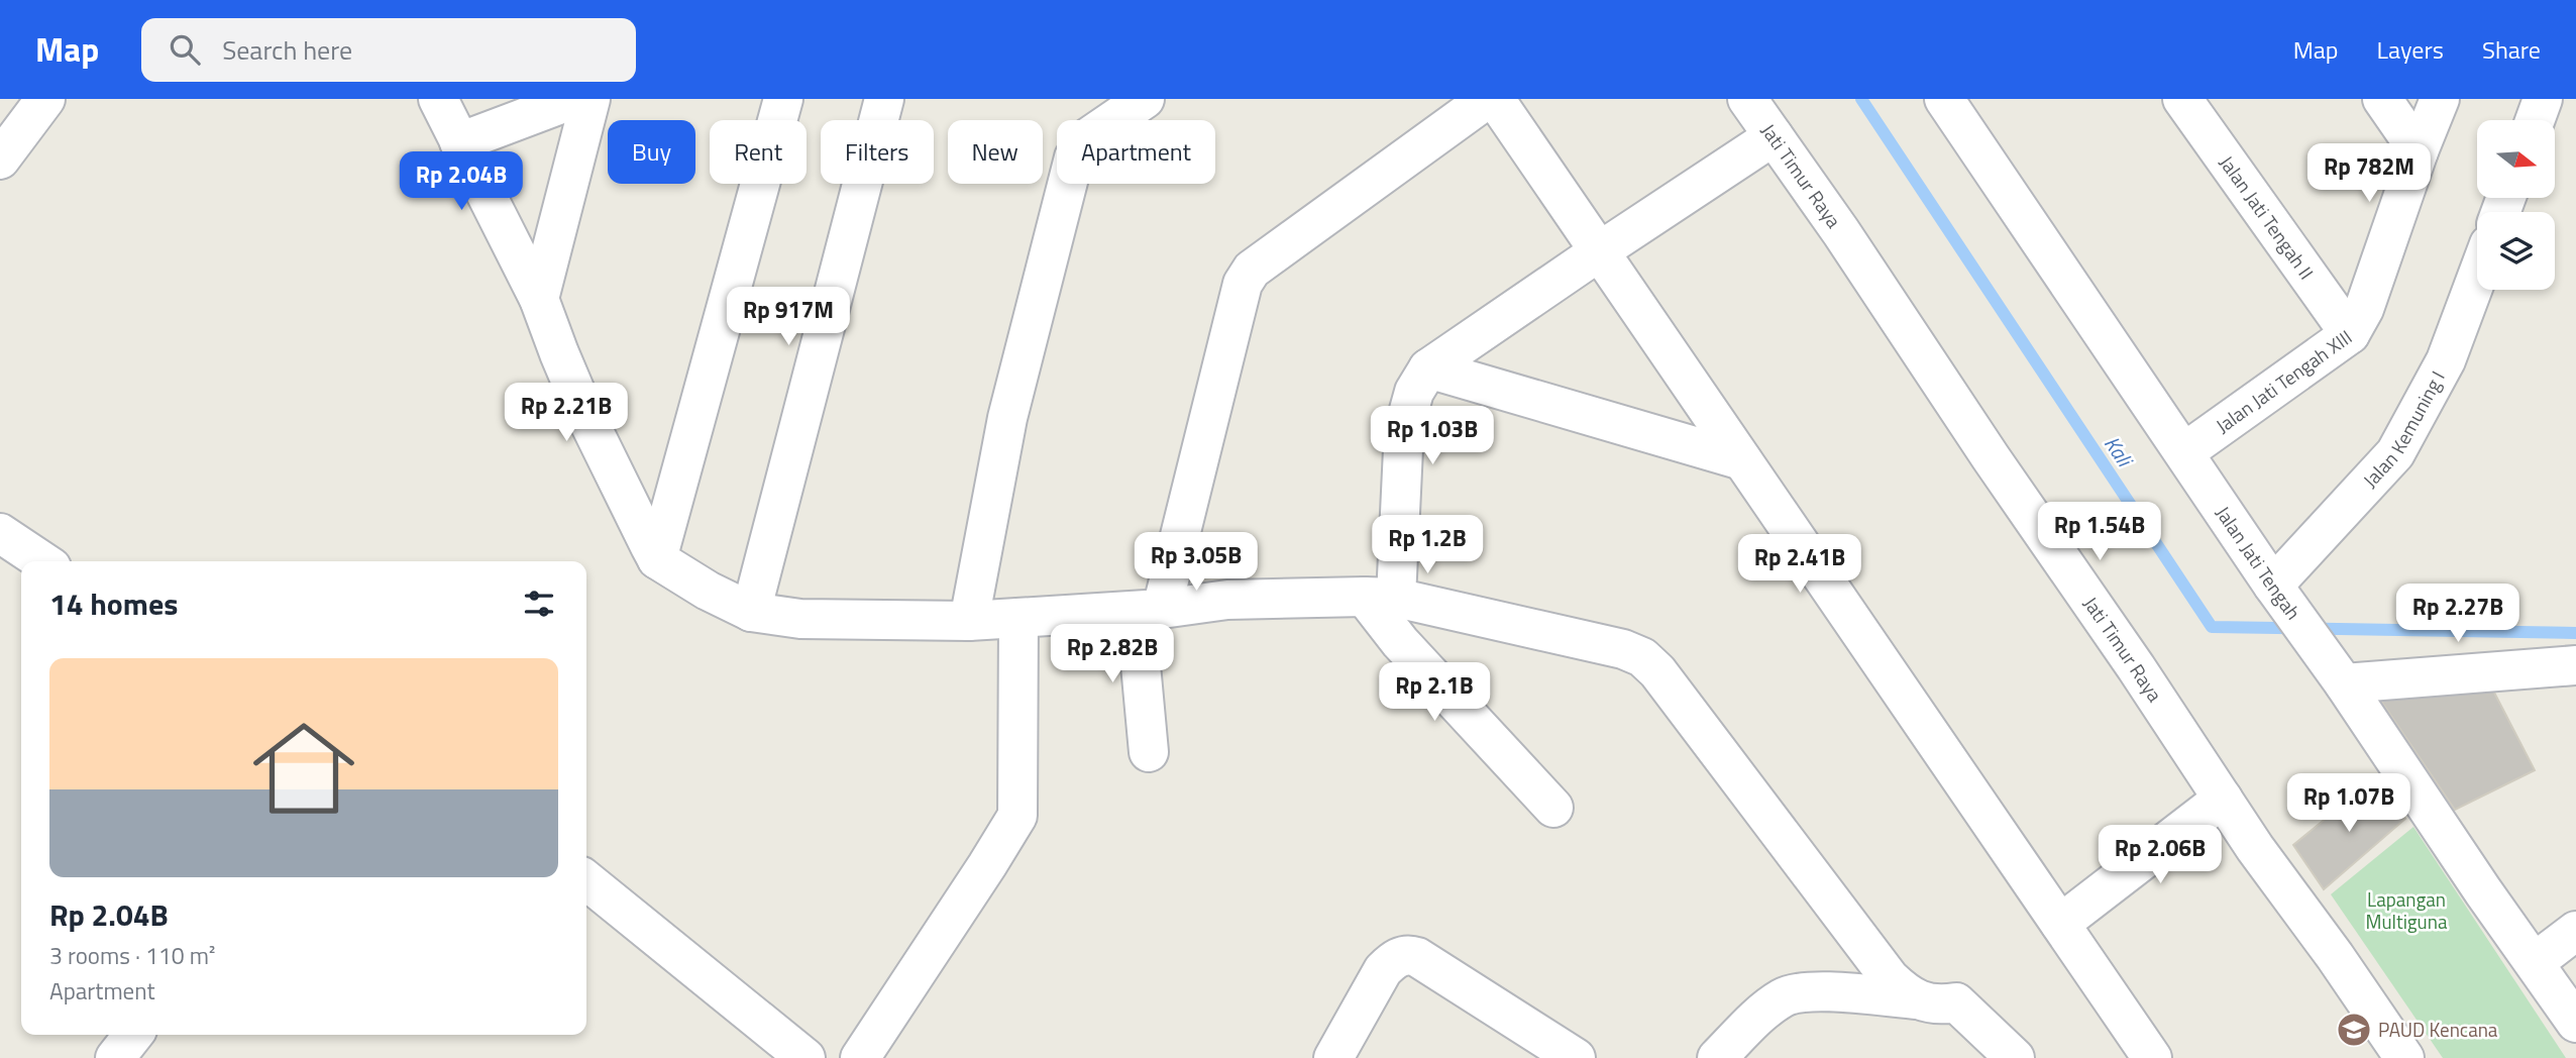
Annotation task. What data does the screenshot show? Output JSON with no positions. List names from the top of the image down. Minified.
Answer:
{"streets":{"street":["Jati Timur Raya","Jalan Jati Tengah II","Jalan Jati Tengah XIII","Jalan Kemuning I","Jalan Jati Tengah"]},"crossings":[["Jalan Jati Tengah II","Jalan Jati Tengah XIII"],["Jalan Jati Tengah XIII","Jalan Jati Tengah"],["Jalan Kemuning I","Jalan Jati Tengah"]],"water":["Kali"],"parks":["Lapangan Multiguna"],"places":{"school or university":["PAUD Kencana"]},"north":"right","page":{"header":"Map","search":"Search here","nav":["Map","Layers","Share"],"chip":["Buy","Rent","Filters","New","Apartment"],"price":["Rp 782M","Rp 2.04B","Rp 917M","Rp 2.21B","Rp 1.03B","Rp 1.54B","Rp 1.2B","Rp 3.05B","Rp 2.41B","Rp 2.27B","Rp 2.82B","Rp 2.1B","Rp 1.07B","Rp 2.06B"],"heading":"14 homes","list":[{"name":"Rp 2.04B","note":"3 rooms · 110 m² · Apartment"}]}}
